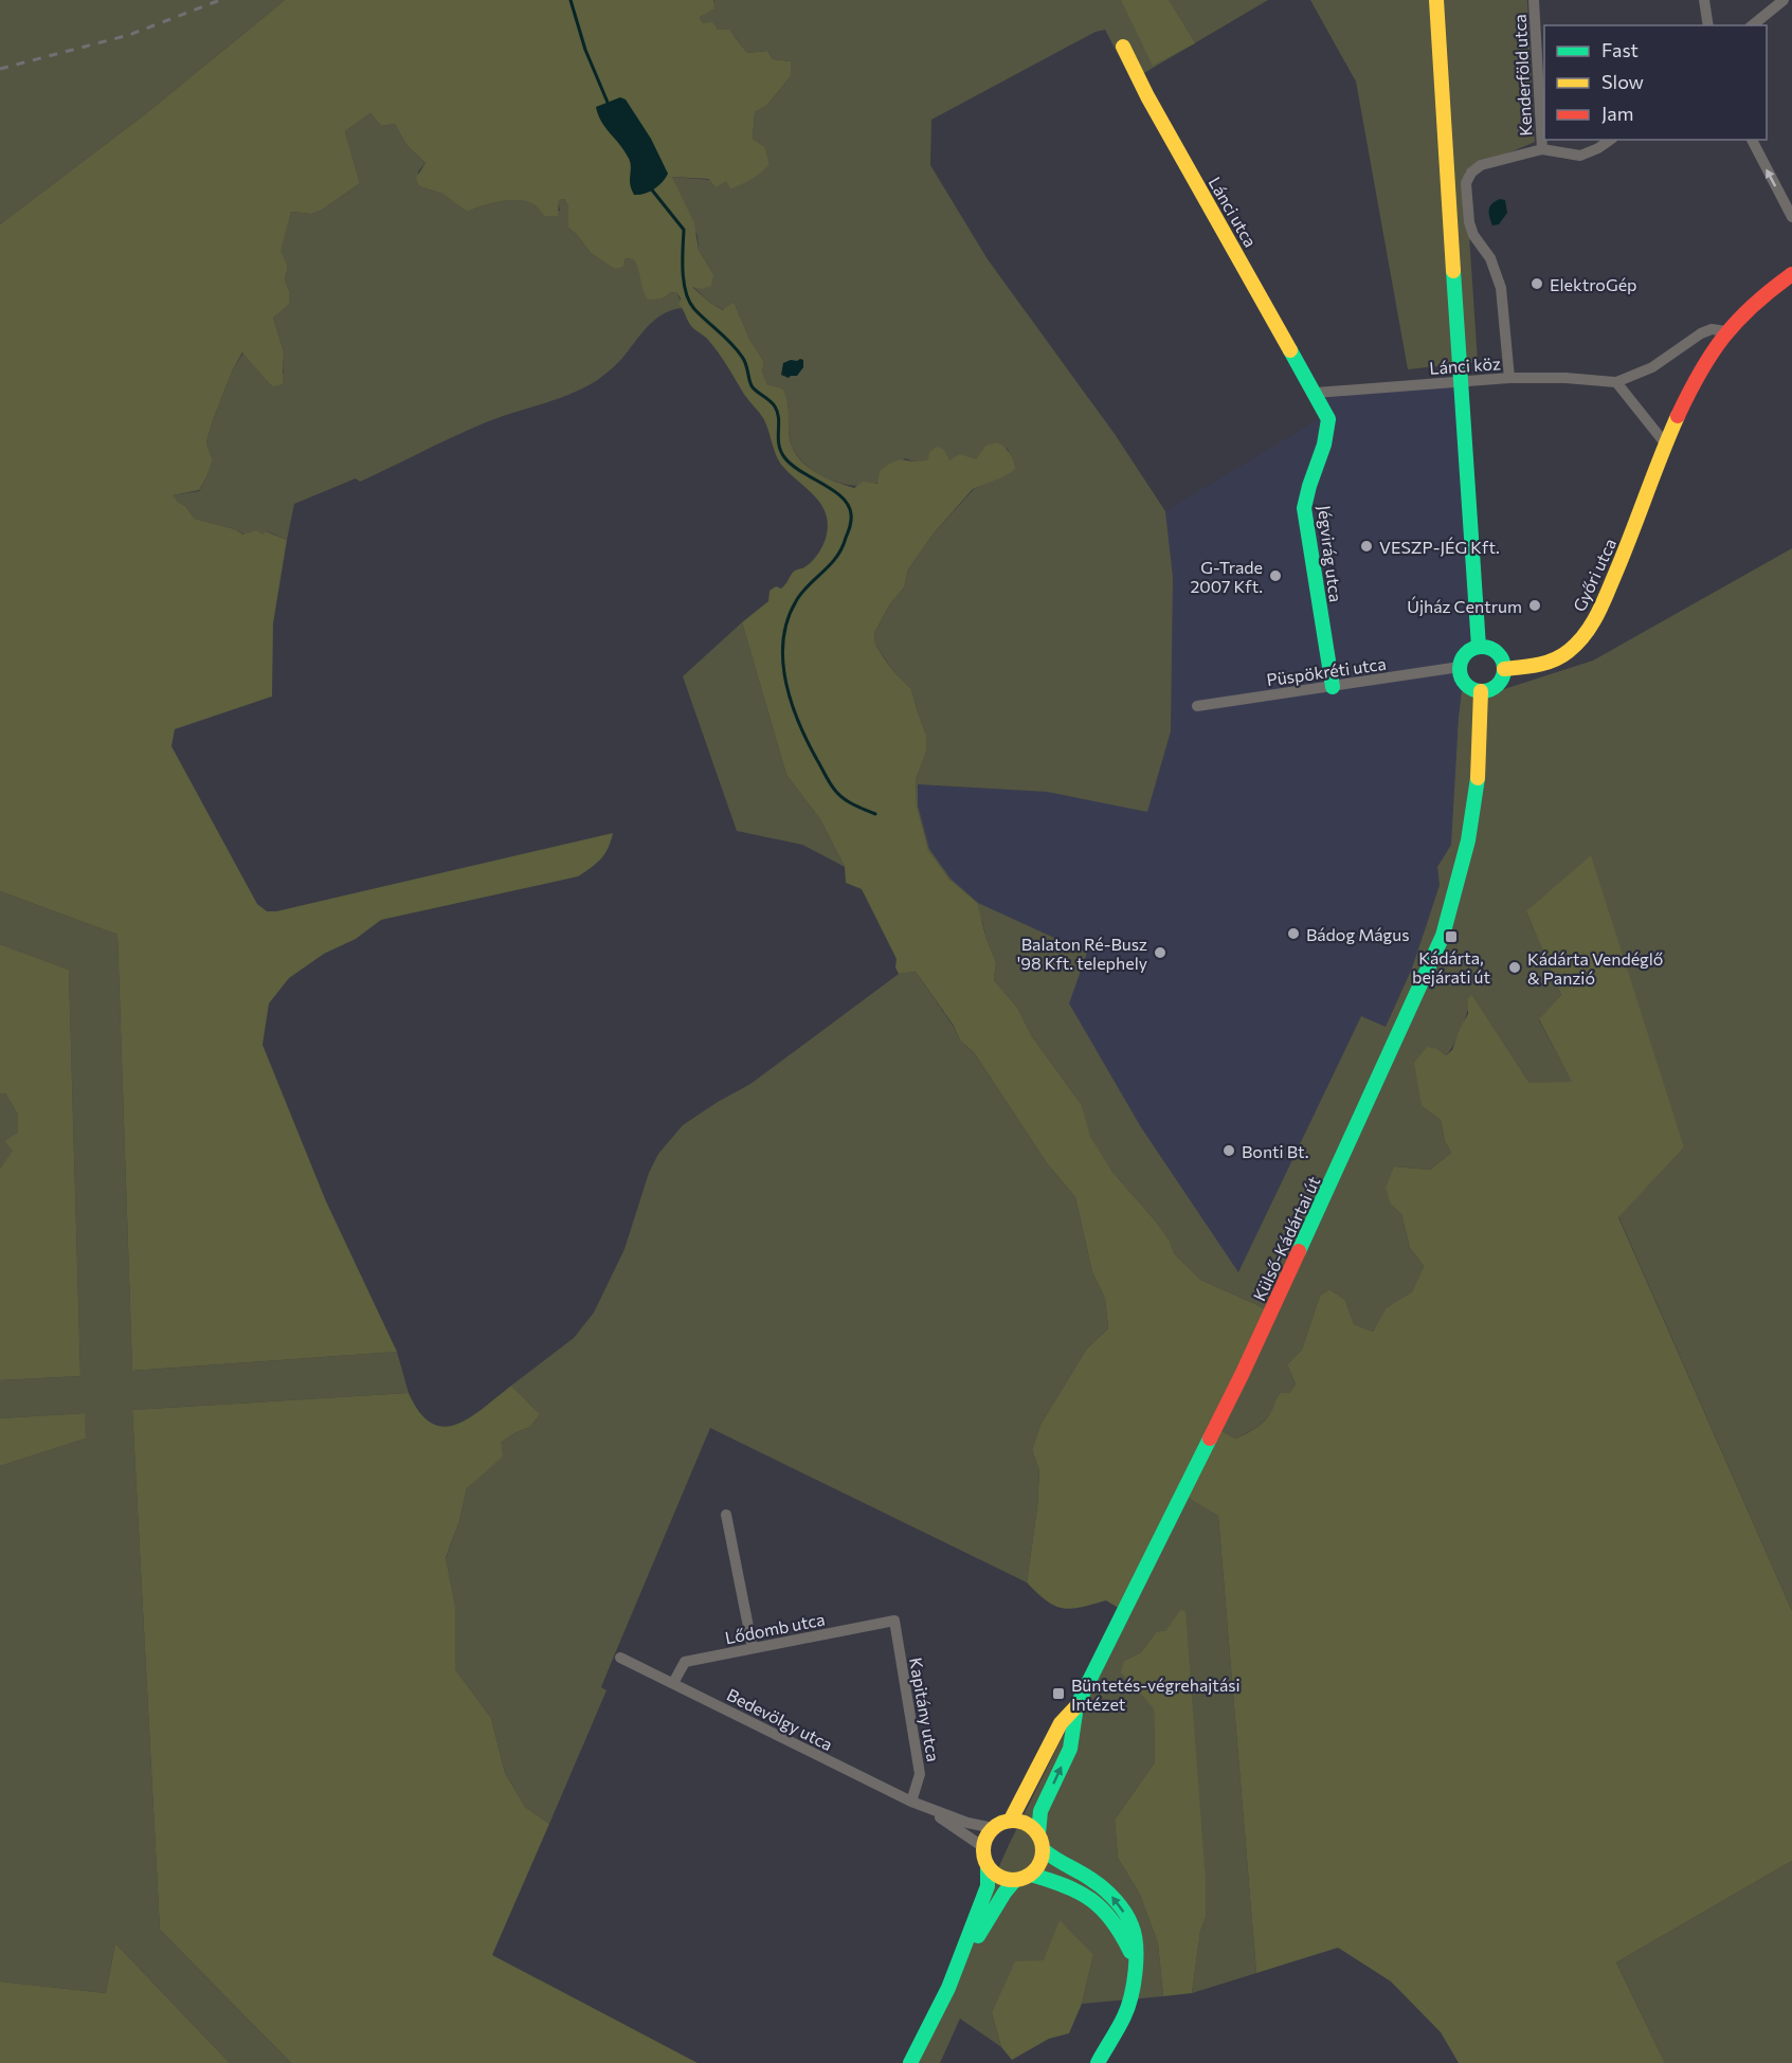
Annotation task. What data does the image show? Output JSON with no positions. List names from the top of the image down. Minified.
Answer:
{"streets":{"main road":["Lánci utca","Jégvirág utca","Győri utca","Külső-Kádártai út"],"street":["Kenderföld utca","Lánci köz","Püspökréti utca","Lődomb utca","Kapitány utca","Bedevölgy utca"]},"crossings":[["Lánci utca","Lánci köz"],["Lánci utca","Jégvirág utca"],["Lánci köz","Jégvirág utca"],["Jégvirág utca","Püspökréti utca"],["Győri utca","Püspökréti utca"],["Győri utca","Külső-Kádártai út"],["Püspökréti utca","Külső-Kádártai út"],["Külső-Kádártai út","Bedevölgy utca"],["Lődomb utca","Kapitány utca"],["Lődomb utca","Bedevölgy utca"],["Kapitány utca","Bedevölgy utca"]],"places":{"other":["ElektroGép","VESZP-JÉG Kft.","G-Trade 2007 Kft.","Újház Centrum","Bádog Mágus","Balaton Ré-Busz '98 Kft. telephely","Kádárta Vendéglő & Panzió","Bonti Bt."],"transit":["Kádárta, bejárati út","Büntetés-végrehajtási Intézet"]},"legend":["Fast","Slow","Jam"]}
